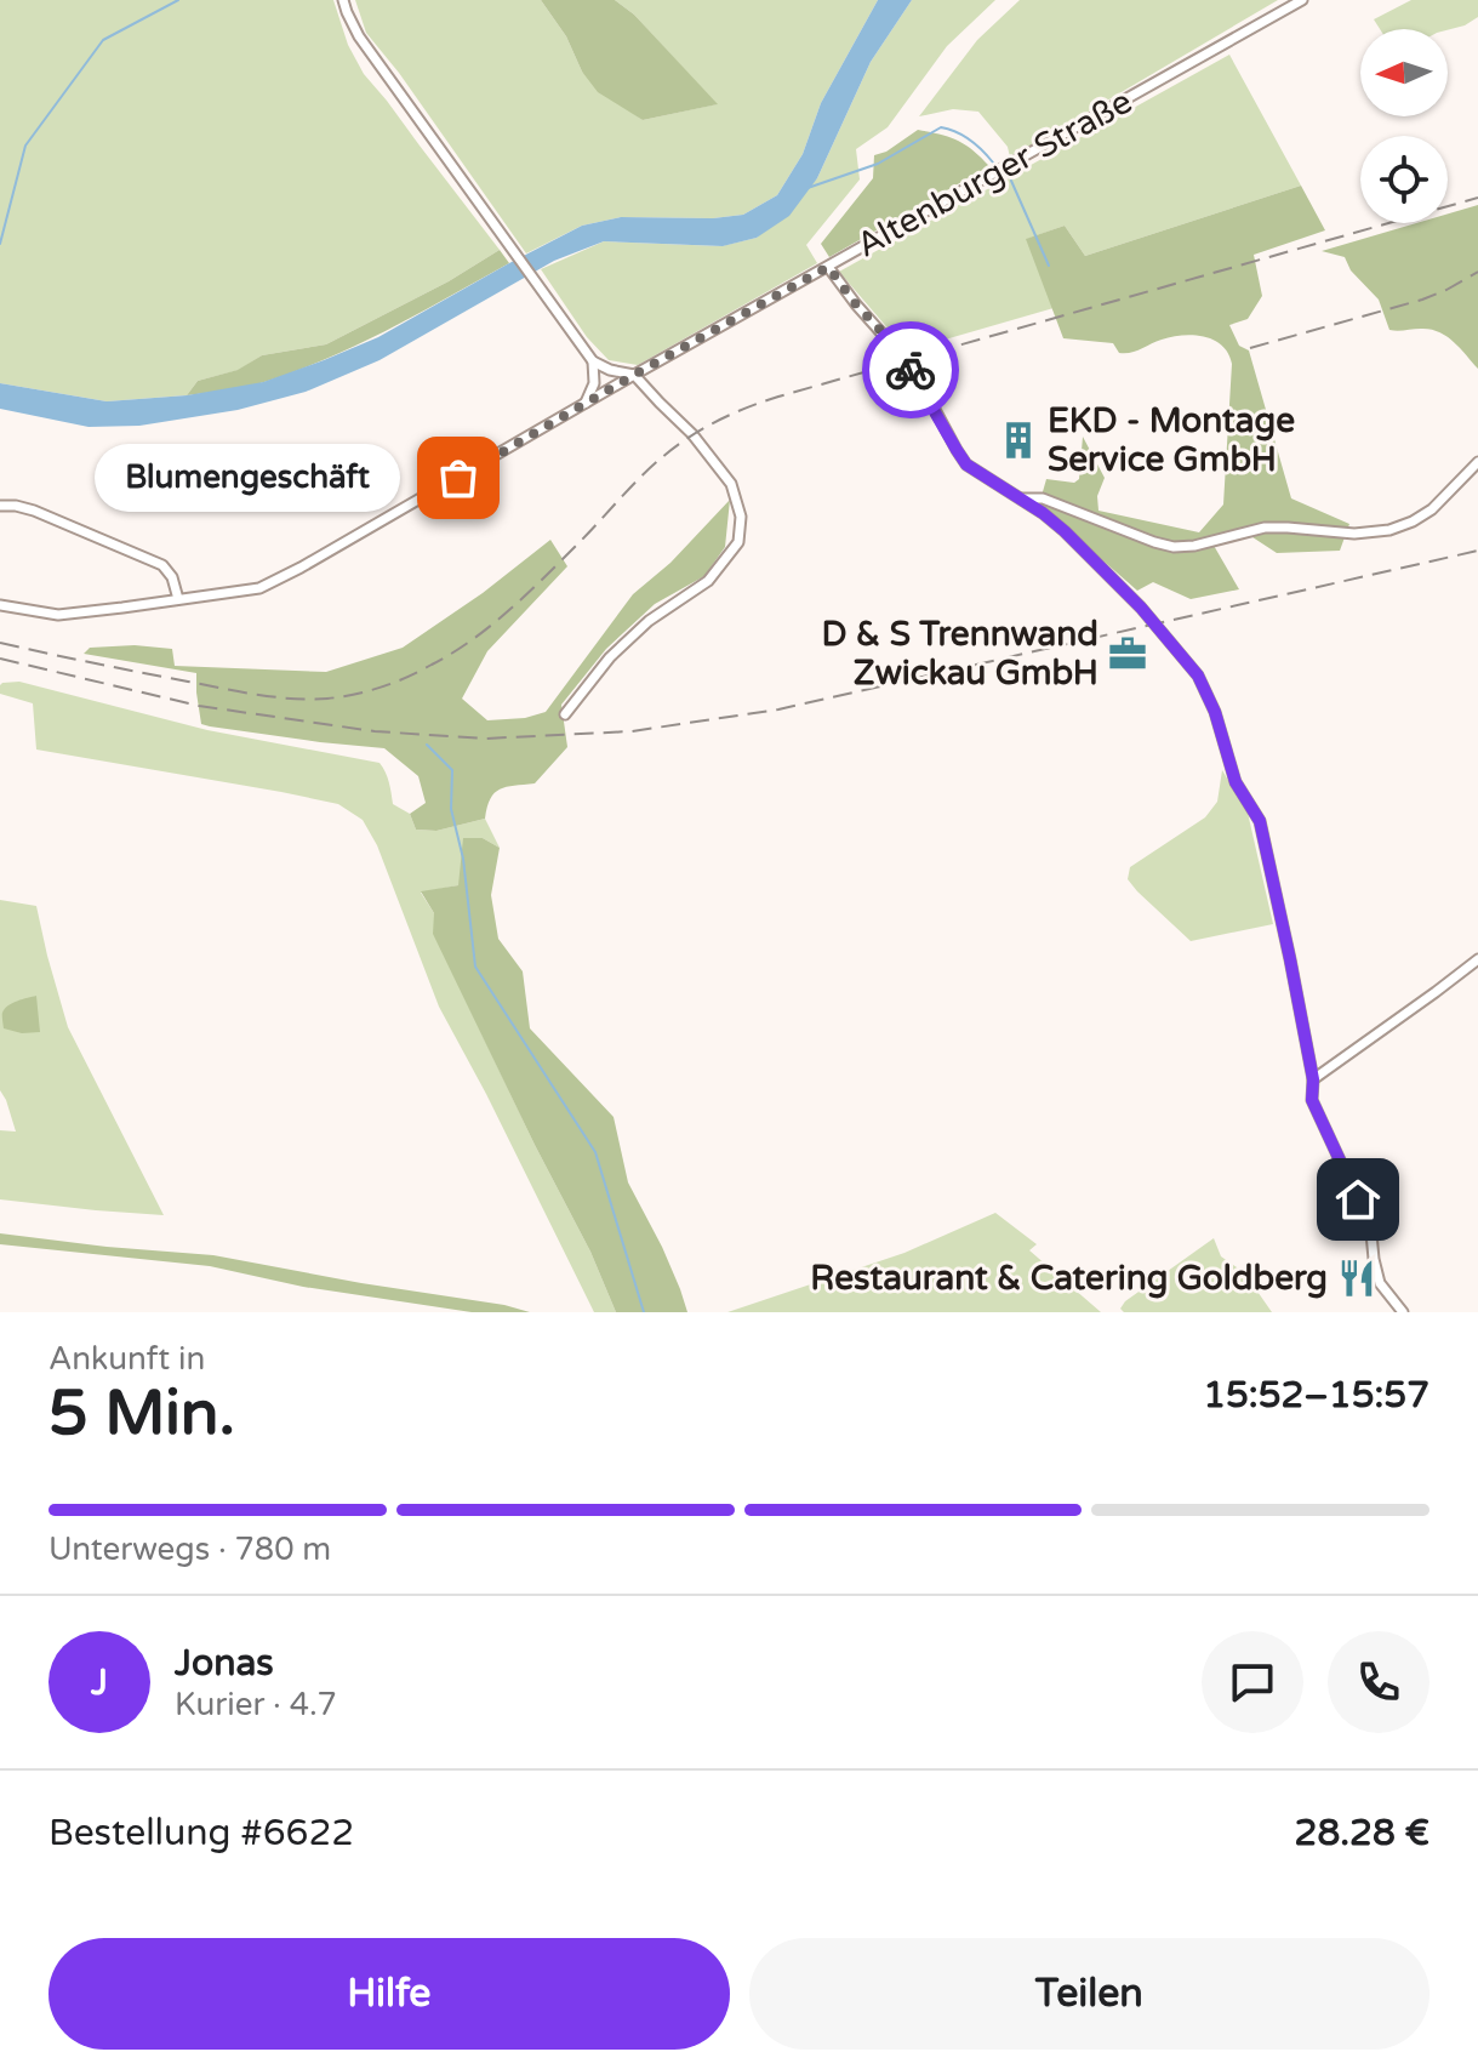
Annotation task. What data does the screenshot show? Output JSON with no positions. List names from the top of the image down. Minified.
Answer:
{"streets":{"street":["Altenburger Straße"]},"places":{"building":["EKD - Montage Service GmbH"],"other":["Blumengeschäft"],"office":["D & S Trennwand Zwickau GmbH"],"restaurant":["Restaurant & Catering Goldberg"]},"north":"left","page":{"bubble":"Blumengeschäft","heading":["5 Min.","Ankunft in","15:52–15:57"],"panel":["Jonas","Kurier · 4.7","Bestellung #6622","28.28 €"],"bar":"Unterwegs · 780 m","round":"J","buttons":["Hilfe","Teilen"]}}
